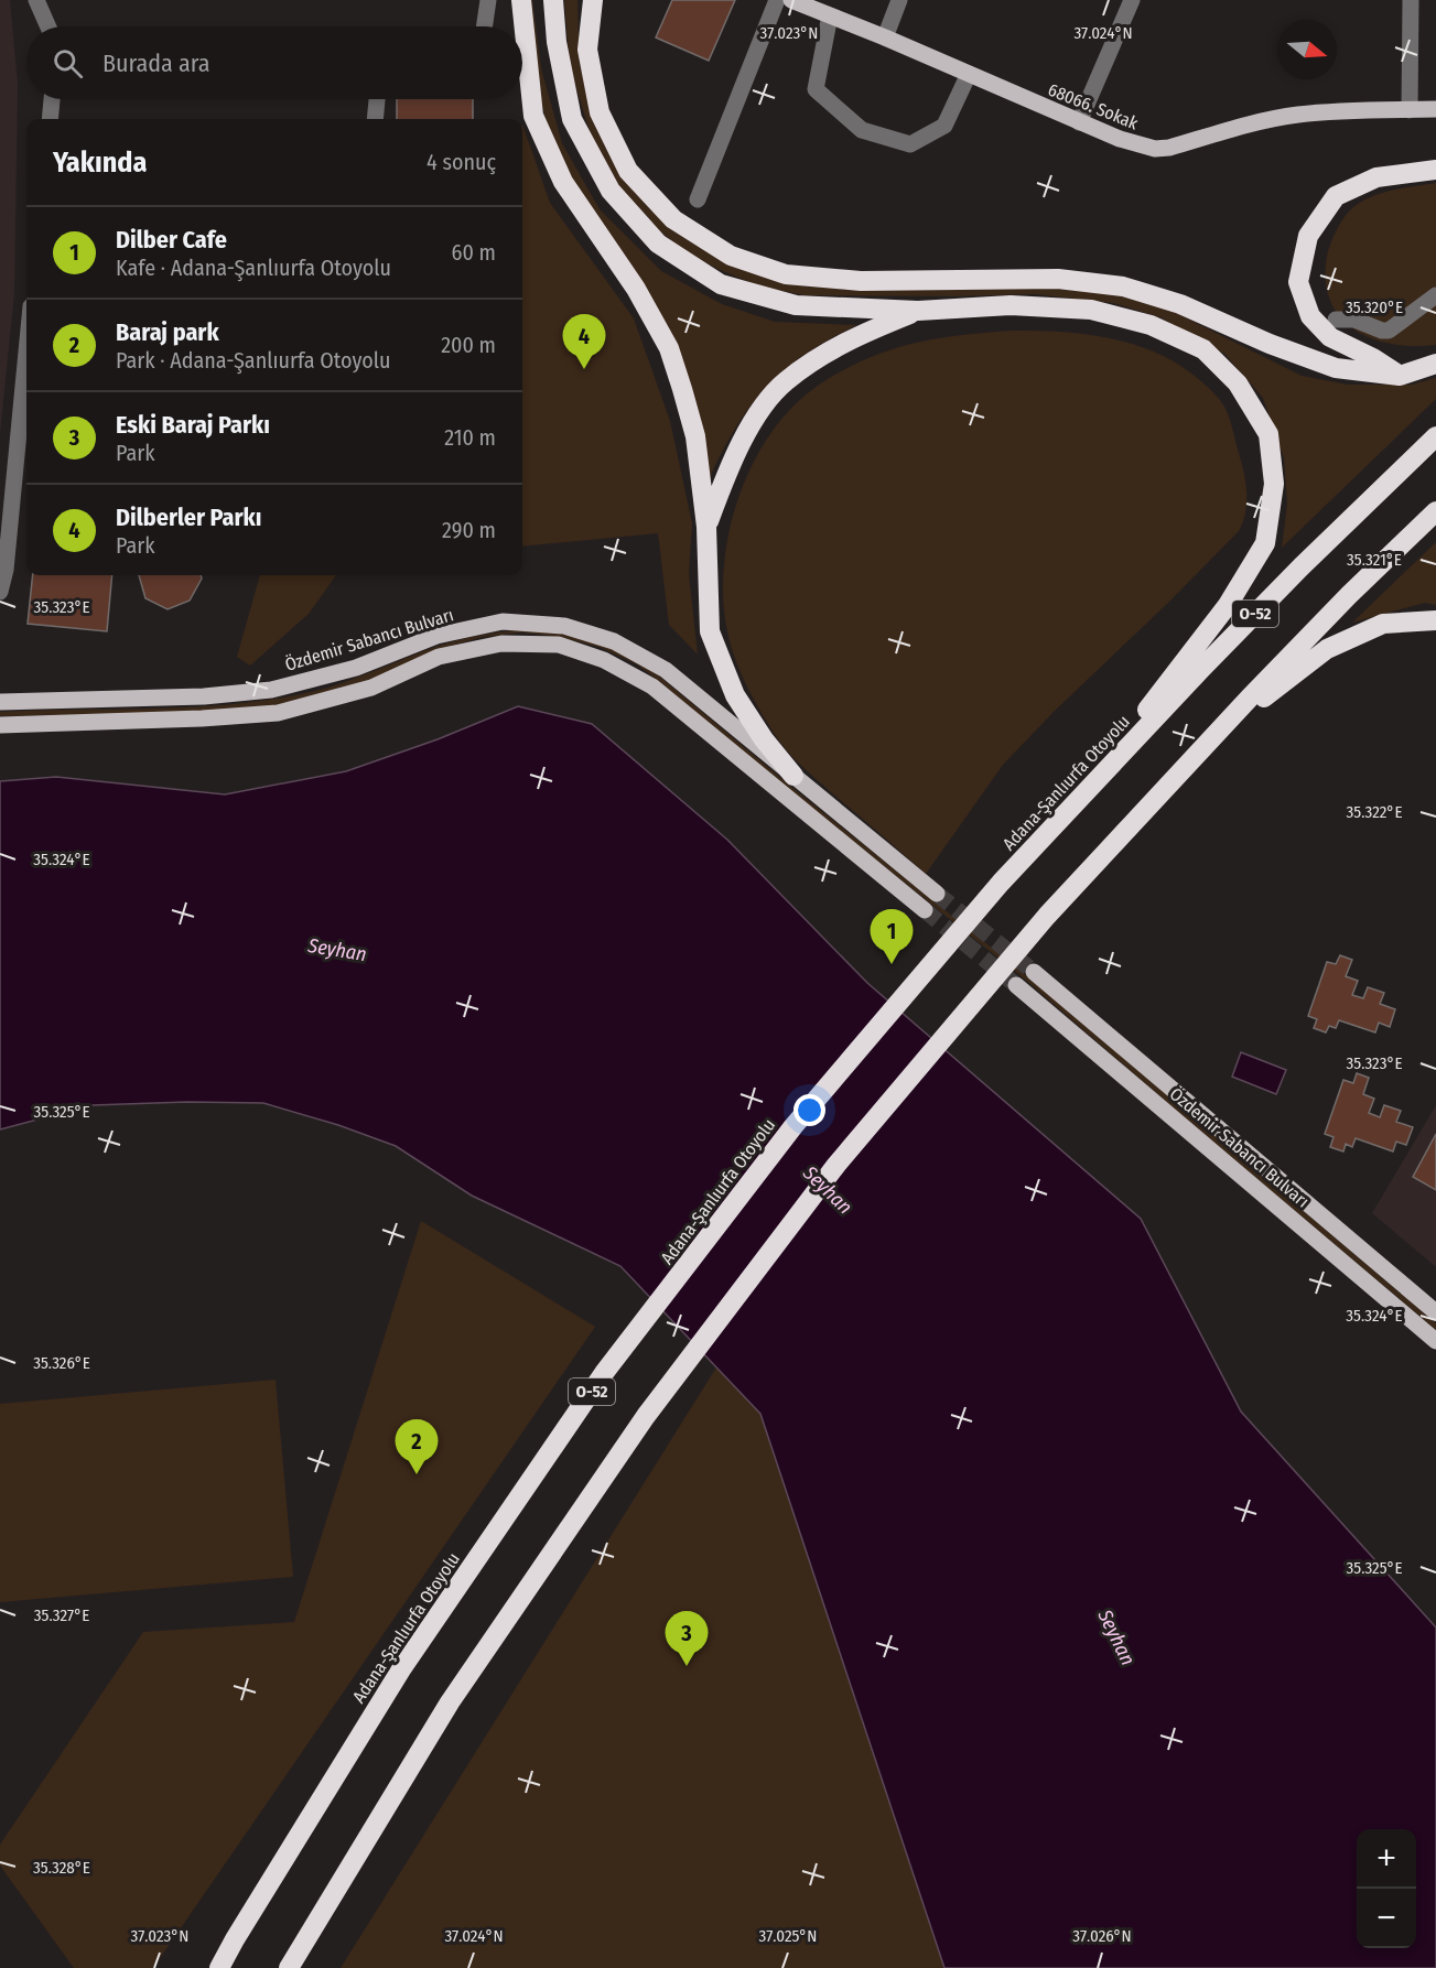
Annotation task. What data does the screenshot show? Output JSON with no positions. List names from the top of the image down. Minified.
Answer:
{"streets":{"highway":["O-52","Adana-Şanlıurfa Otoyolu"],"main road":["68066. Sokak","Özdemir Sabancı Bulvarı"]},"water":["Seyhan"],"north":"right","page":{"search":"Burada ara","heading":["Yakında","4 sonuç"],"list":[{"mark":"1","name":"Dilber Cafe","note":"Kafe · Adana-Şanlıurfa Otoyolu","value":"60 m"},{"mark":"2","name":"Baraj park","note":"Park · Adana-Şanlıurfa Otoyolu","value":"200 m"},{"mark":"3","name":"Eski Baraj Parkı","note":"Park","value":"210 m"},{"mark":"4","name":"Dilberler Parkı","note":"Park","value":"290 m"}],"pins":["4","1","2","3"],"map_buttons":["+","−"]},"coordinates":["37.023°N","37.024°N","35.320°E","35.321°E","35.323°E","35.322°E","35.324°E","35.325°E","35.326°E","35.327°E","35.328°E","37.025°N","37.026°N"]}
